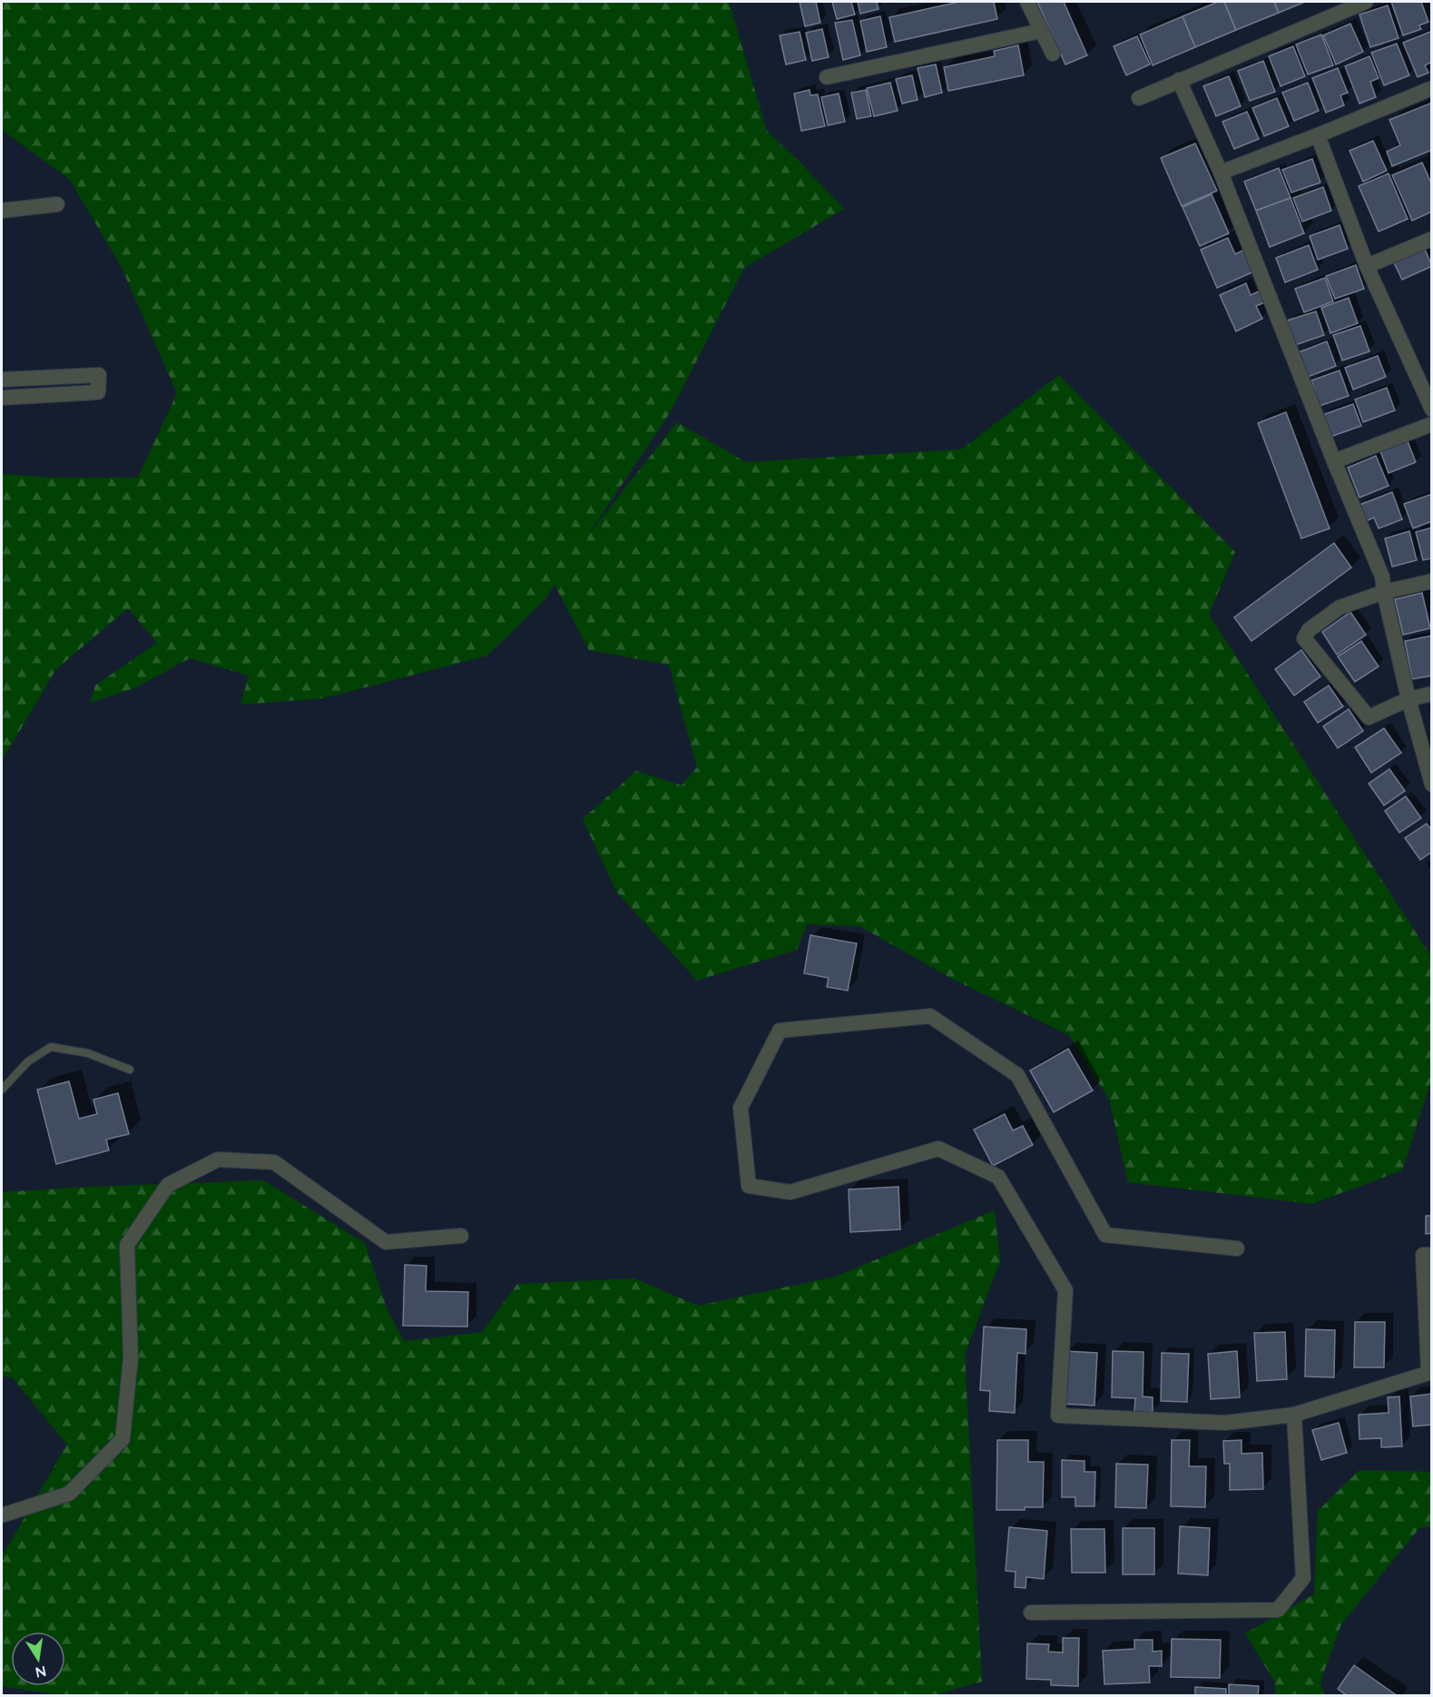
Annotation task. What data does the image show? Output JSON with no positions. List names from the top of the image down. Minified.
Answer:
{"north":"bottom"}
